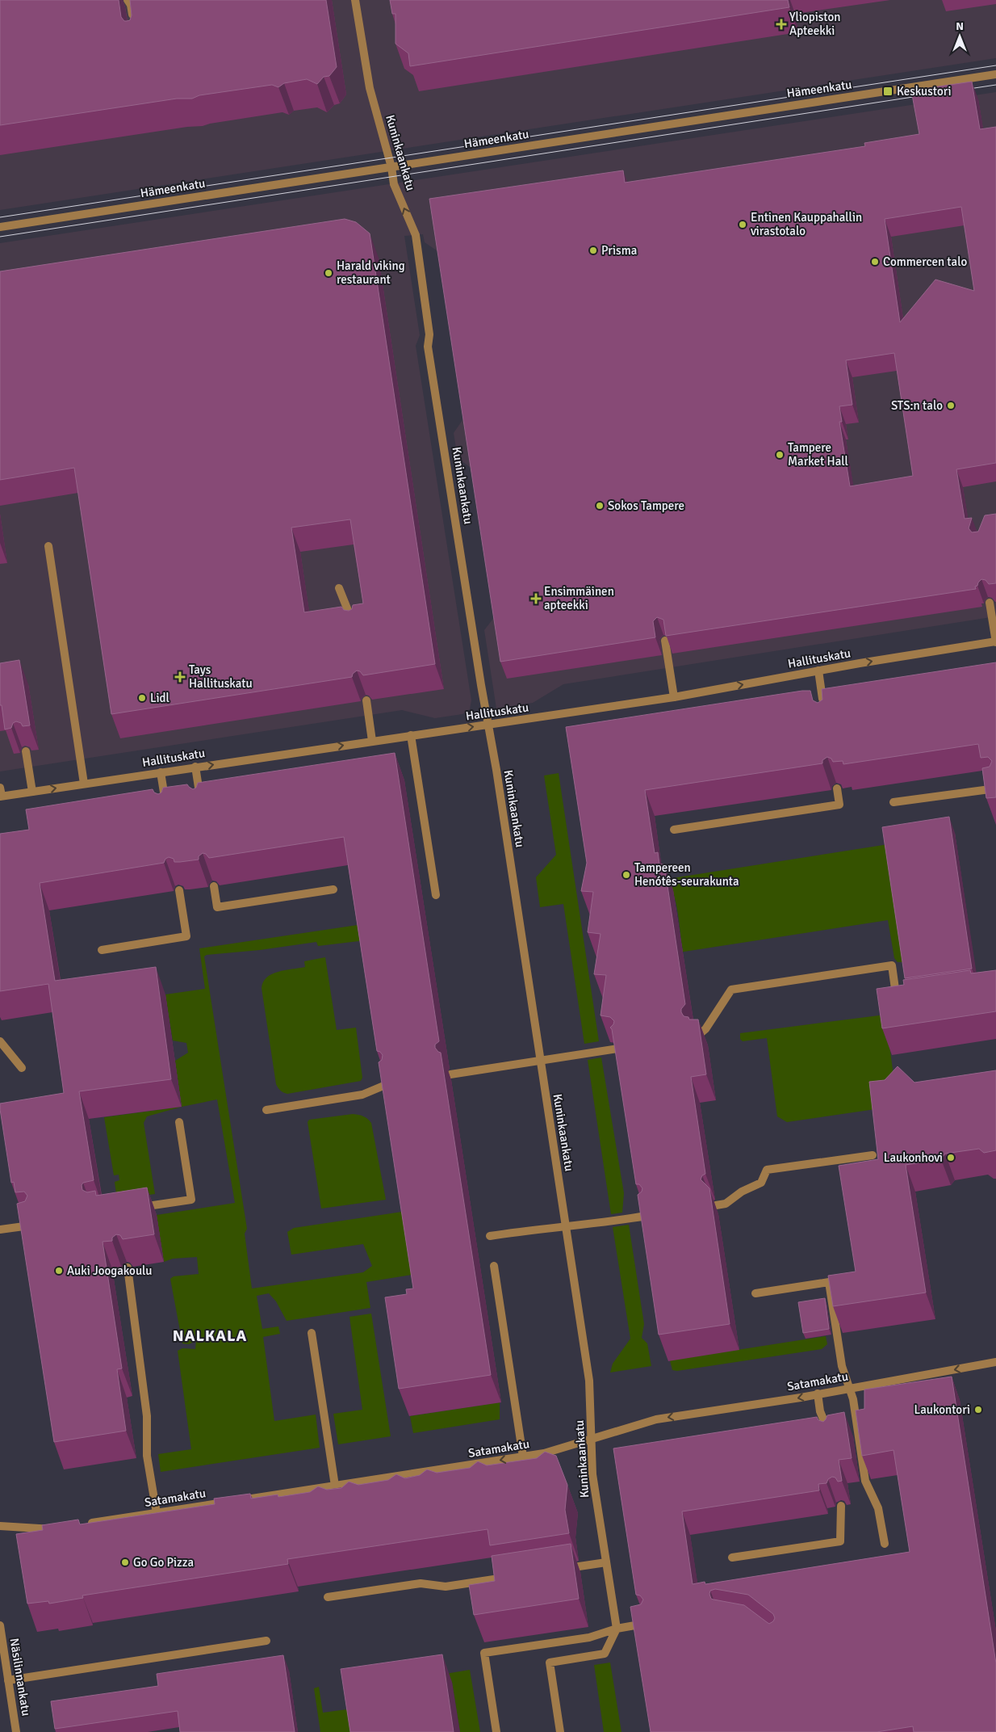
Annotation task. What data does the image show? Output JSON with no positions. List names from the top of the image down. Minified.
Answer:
{"streets":{"street":["Hämeenkatu","Kuninkaankatu","Hallituskatu","Satamakatu","Näsilinnankatu"]},"crossings":[["Hämeenkatu","Kuninkaankatu"],["Kuninkaankatu","Hallituskatu"],["Kuninkaankatu","Satamakatu"]],"one_way":["Hallituskatu","Satamakatu"],"districts":["NALKALA"],"places":{"health":["Yliopiston Apteekki","Ensimmäinen apteekki","Tays Hallituskatu"],"transit":["Keskustori"],"other":["Entinen Kauppahallin virastotalo","Prisma","Commercen talo","Harald viking restaurant","STS:n talo","Tampere Market Hall","Sokos Tampere","Lidl","Tampereen Henótês-seurakunta","Laukonhovi","Auki Joogakoulu","Laukontori","Go Go Pizza"]},"north":"top"}
